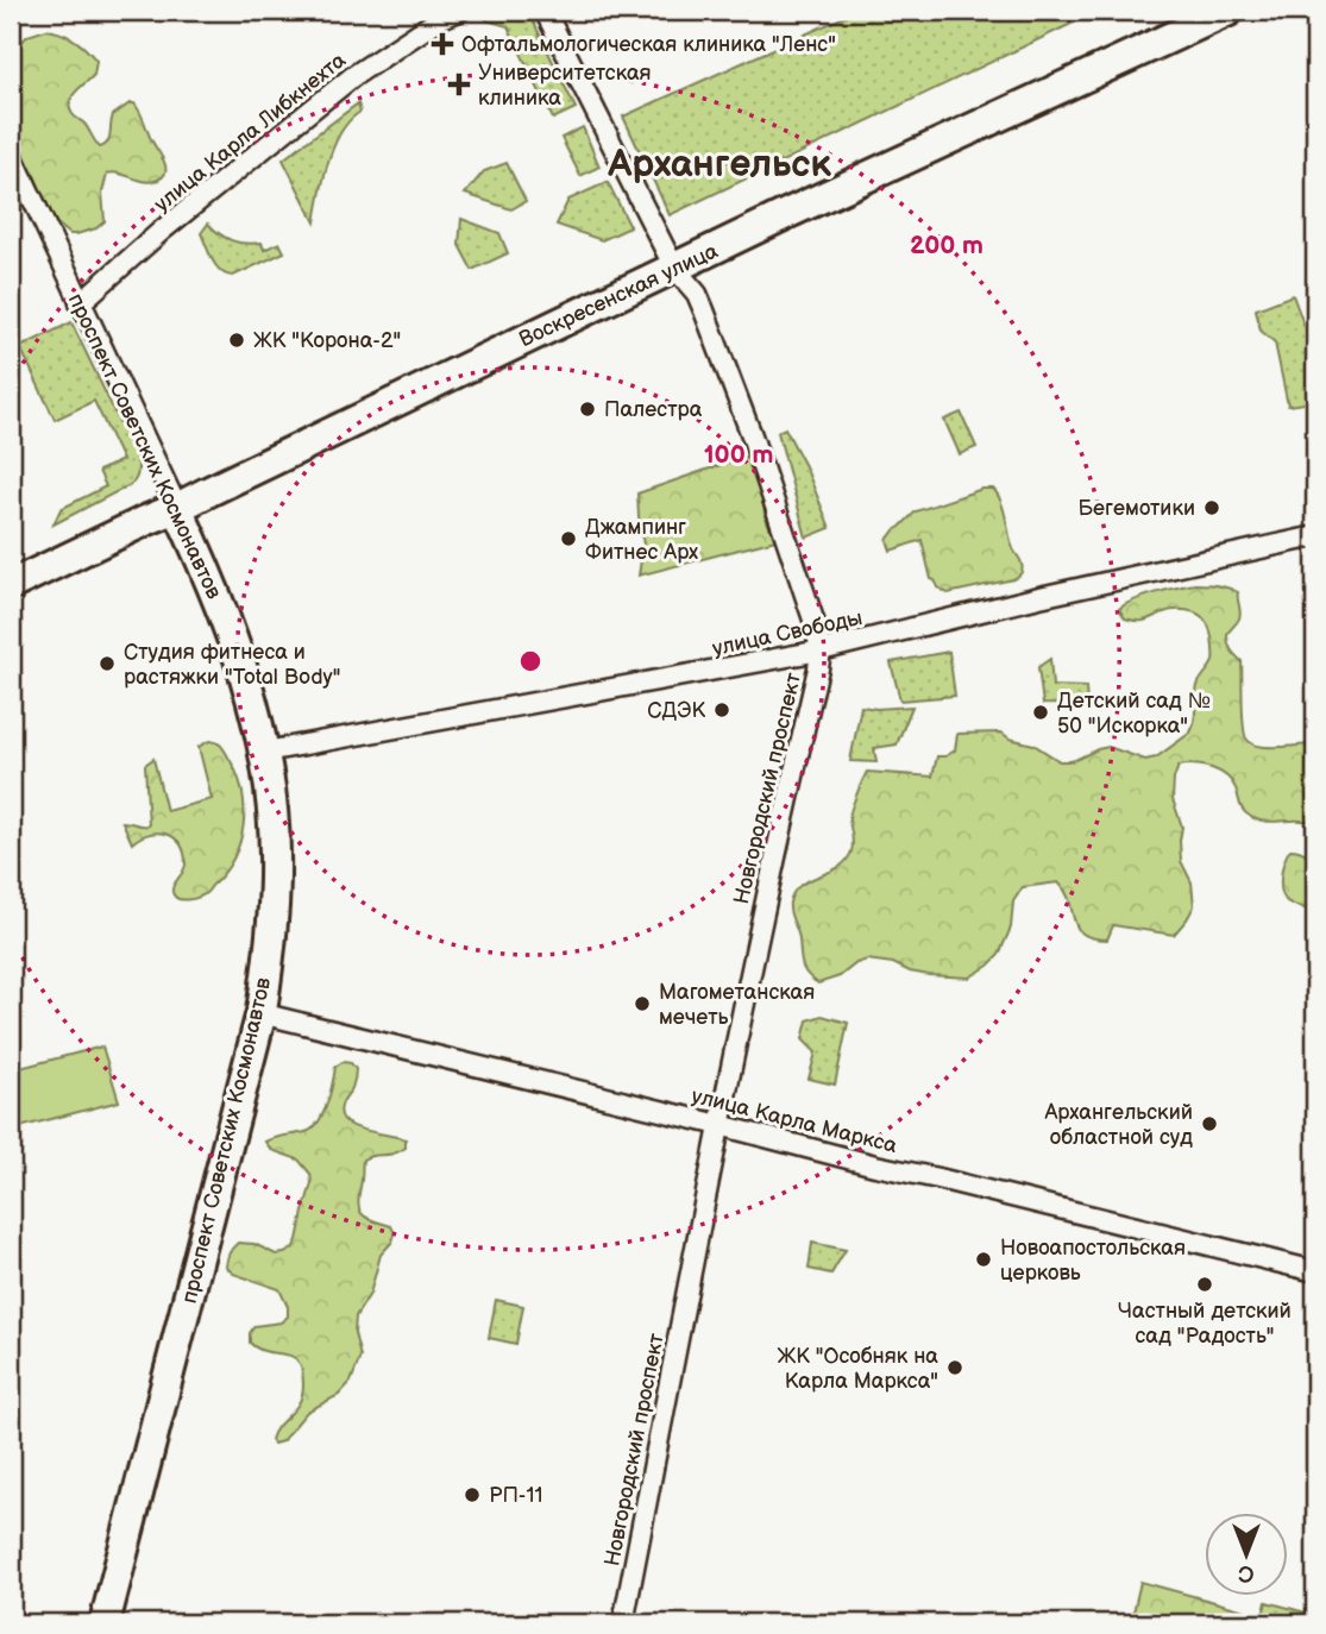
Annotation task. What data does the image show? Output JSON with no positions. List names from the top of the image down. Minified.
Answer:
{"streets":{"main road":["Воскресенская улица","проспект Советских Космонавтов"],"street":["улица Карла Либкнехта","улица Свободы","Новгородский проспект","улица Карла Маркса"]},"crossings":[["улица Карла Либкнехта","проспект Советских Космонавтов"],["Воскресенская улица","проспект Советских Космонавтов"],["Воскресенская улица","Новгородский проспект"],["проспект Советских Космонавтов","улица Свободы"],["проспект Советских Космонавтов","улица Карла Маркса"],["улица Свободы","Новгородский проспект"],["Новгородский проспект","улица Карла Маркса"]],"districts":["Архангельск"],"places":{"health":["Офтальмологическая клиника \"Ленс\"","Университетская клиника"],"other":["ЖК \"Корона-2\"","Палестра","Бегемотики","Джампинг Фитнес Арх","Студия фитнеса и растяжки \"Total Body\"","СДЭК","Детский сад № 50 \"Искорка\"","Магометанская мечеть","Архангельский областной суд","Новоапостольская церковь","Частный детский сад \"Радость\"","ЖК \"Особняк на Карла Маркса\"","РП-11"]},"north":"bottom","rings":["200 m","100 m"]}
